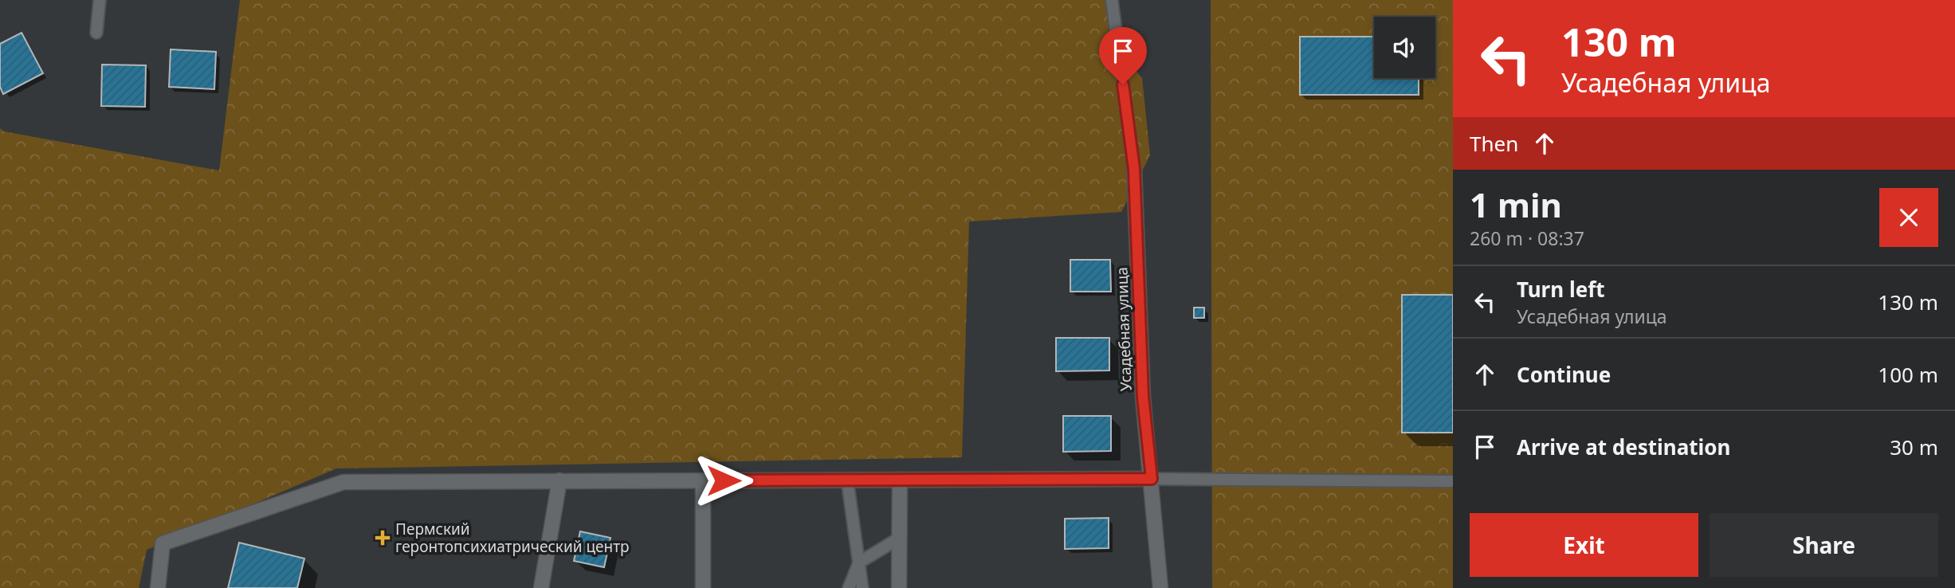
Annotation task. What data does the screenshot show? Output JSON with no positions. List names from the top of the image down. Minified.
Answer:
{"streets":{"street":["Усадебная улица"]},"places":{"health":["Пермский геронтопсихиатрический центр"]},"page":{"turn":["130 m","Усадебная улица"],"then":"Then","heading":["1 min","260 m · 08:37"],"list":[{"name":"Turn left","note":"Усадебная улица","value":"130 m"},{"name":"Continue","value":"100 m"},{"name":"Arrive at destination","value":"30 m"}],"buttons":["Exit","Share"]}}
